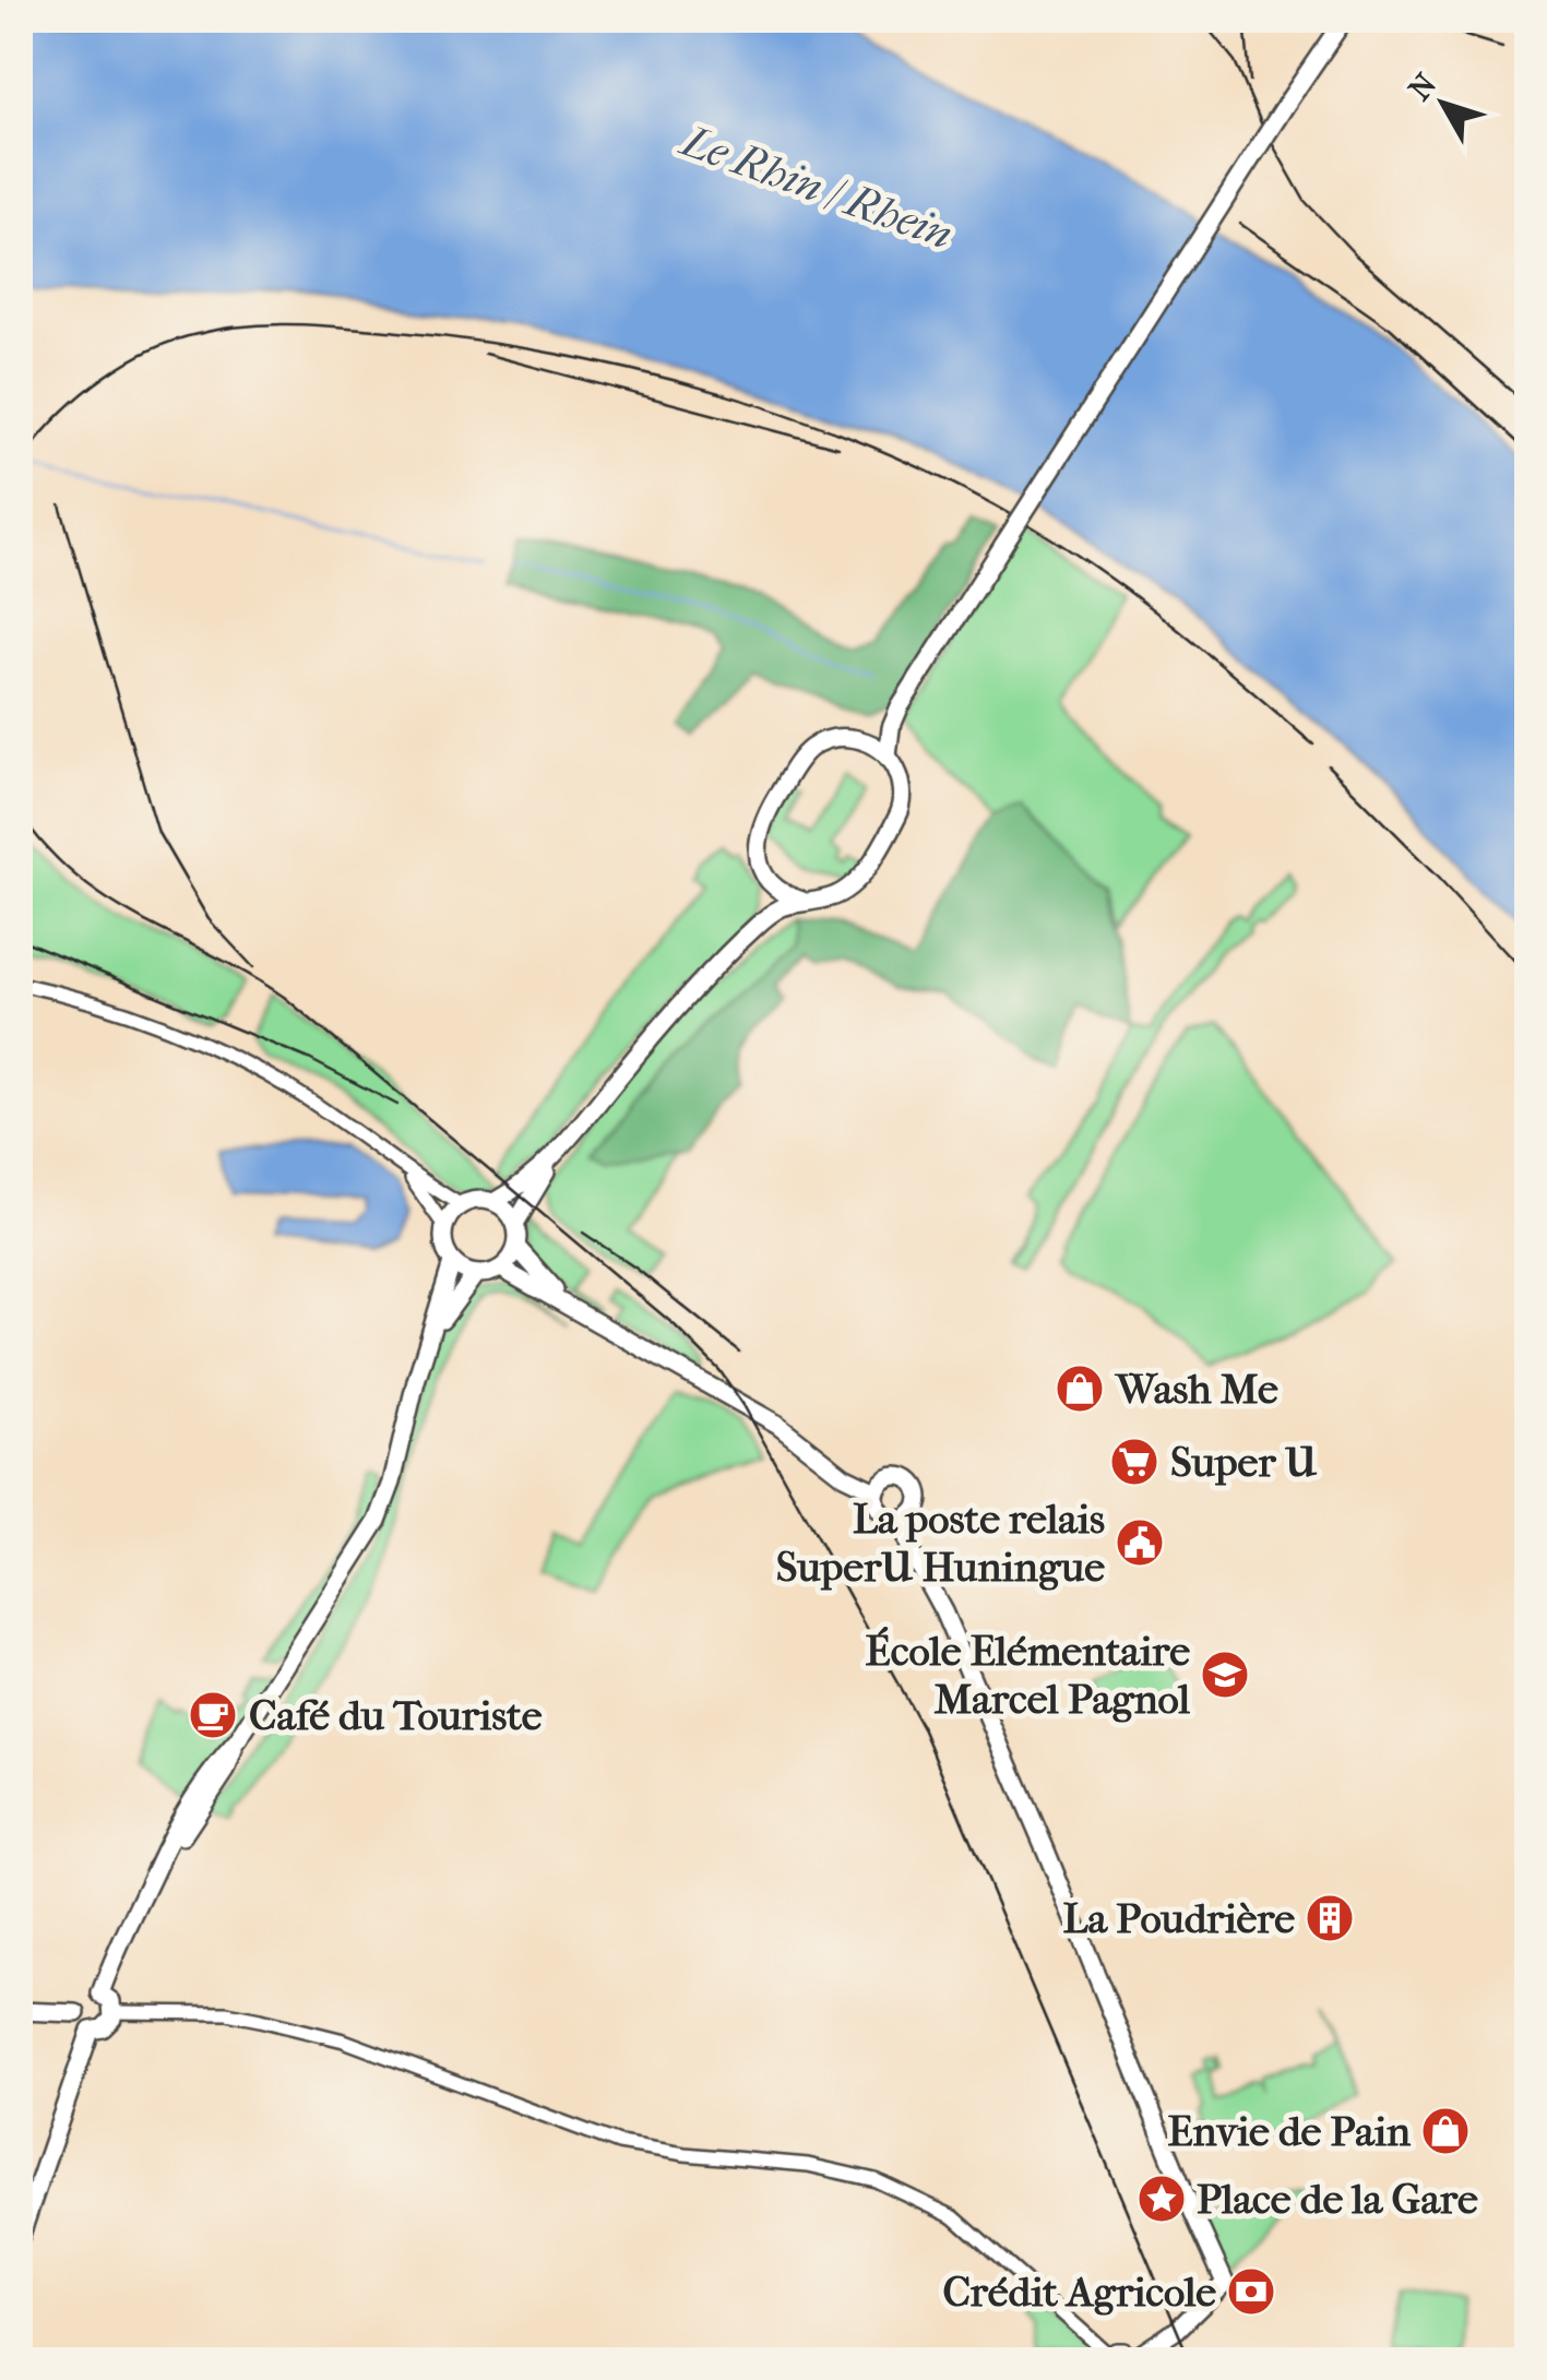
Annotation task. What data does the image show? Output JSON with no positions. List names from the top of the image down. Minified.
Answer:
{"water":["Le Rhin / Rhein"],"places":{"shop":["Wash Me","Envie de Pain"],"supermarket":["Super U"],"public building":["La poste relais SuperU Huningue"],"school or university":["École Elémentaire Marcel Pagnol"],"cafe":["Café du Touriste"],"building":["La Poudrière"],"place":["Place de la Gare"],"bank":["Crédit Agricole"]},"north":"top left"}
